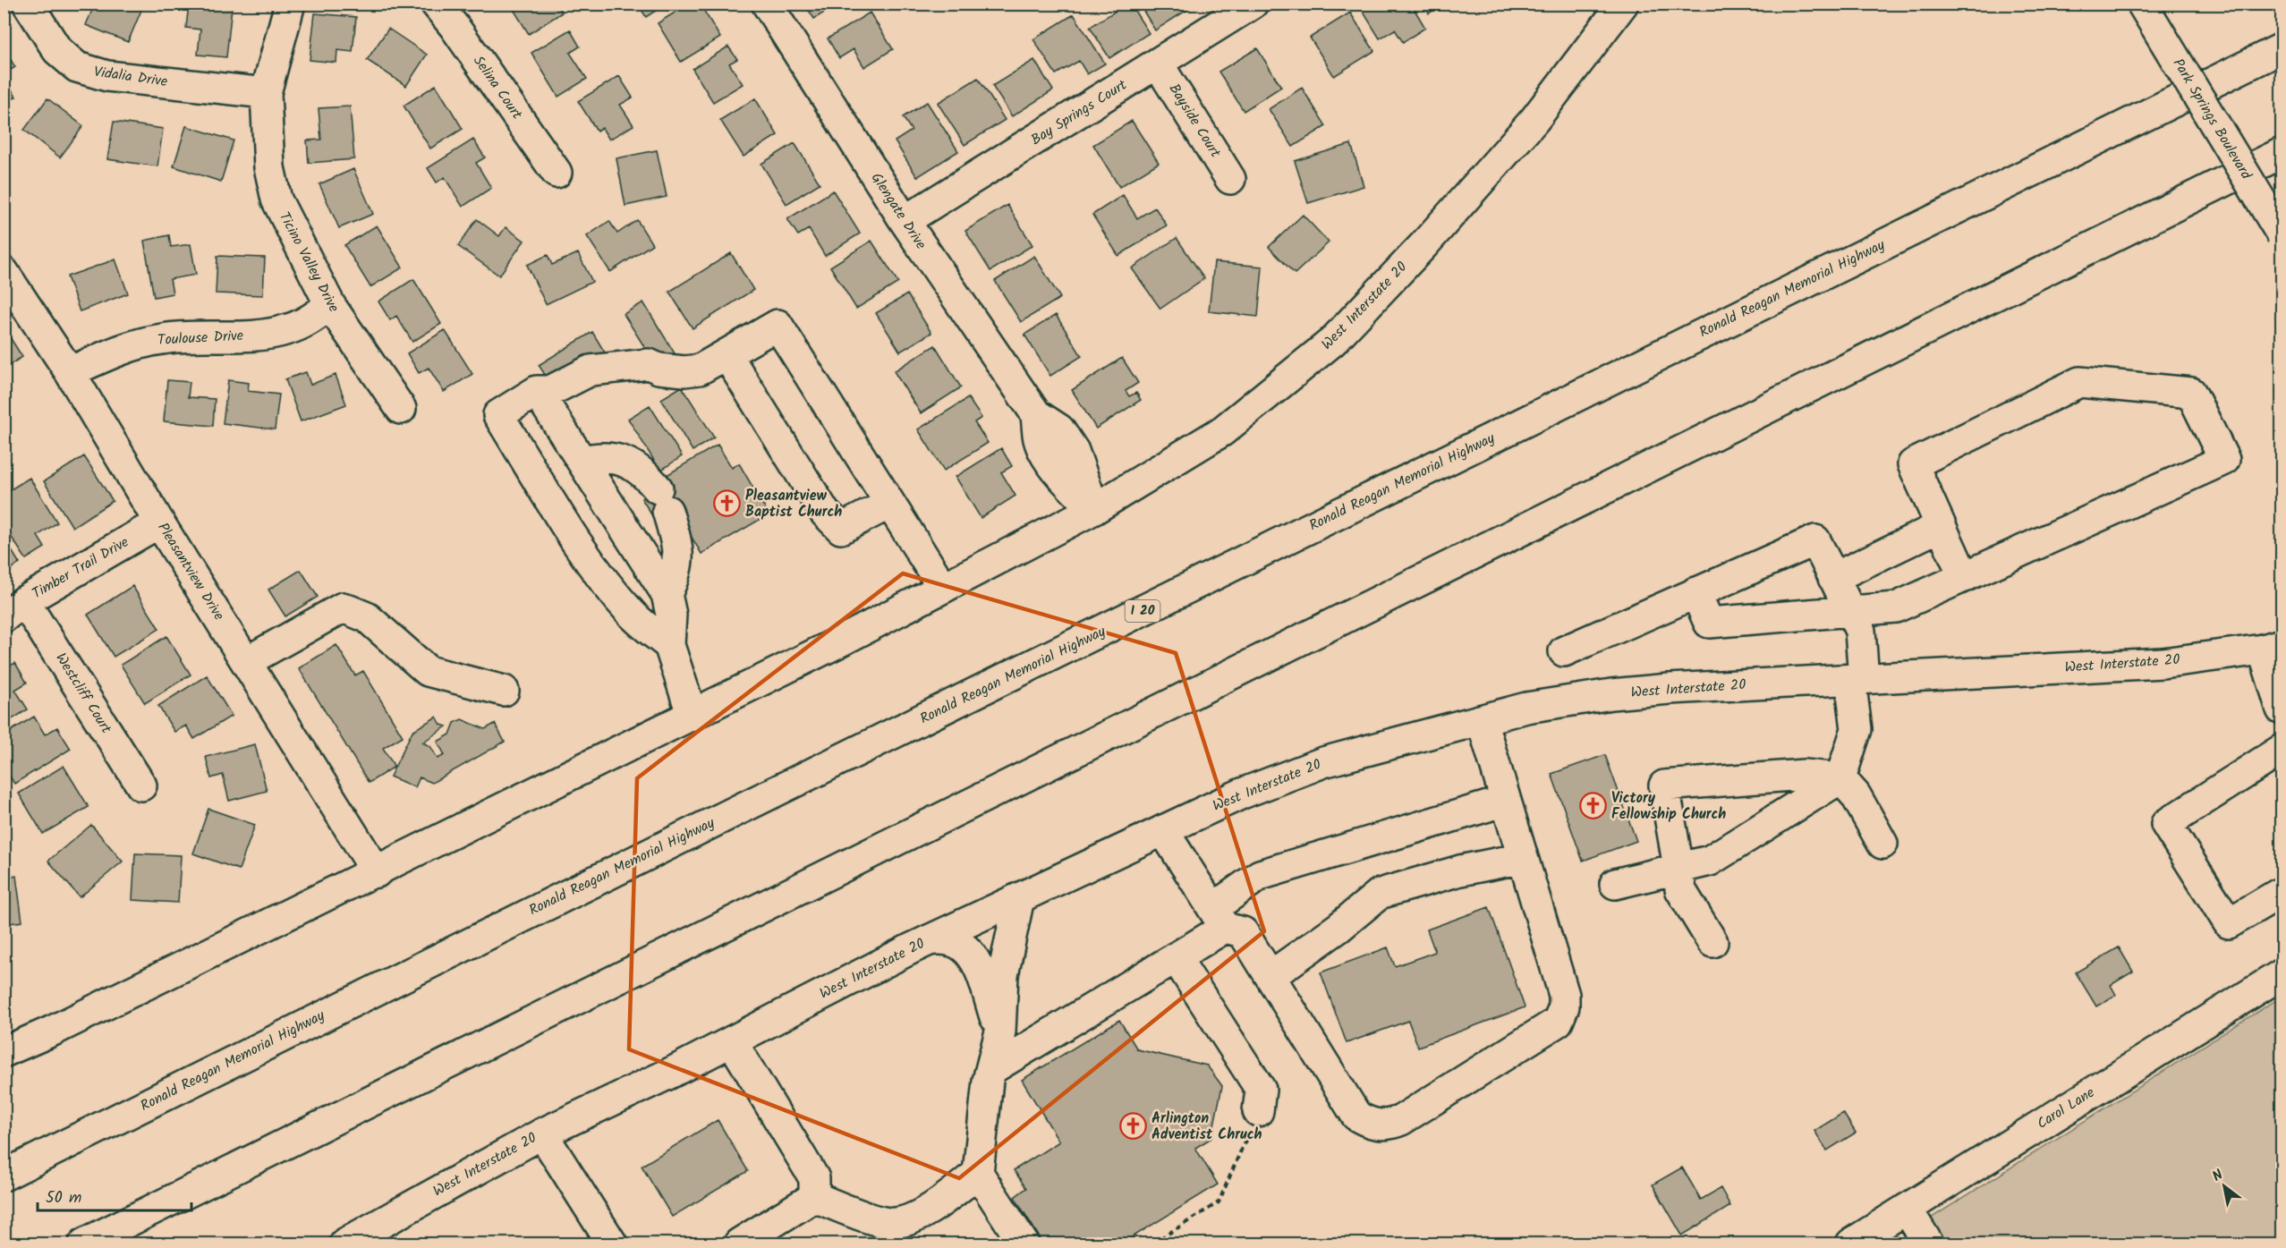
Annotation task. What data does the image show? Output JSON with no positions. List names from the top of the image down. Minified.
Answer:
{"streets":{"main road":["Vidalia Drive","Selina Court","Bay Springs Court","Park Springs Boulevard","Bayside Court","Glengate Drive","Ticino Valley Drive","Ronald Reagan Memorial Highway","West Interstate 20","Toulouse Drive","Timber Trail Drive","Pleasantview Drive","I 20","Westcliff Court","Carol Lane"]},"crossings":[["Vidalia Drive","Ticino Valley Drive"],["Bay Springs Court","Bayside Court"],["Bay Springs Court","Glengate Drive"],["Glengate Drive","West Interstate 20"],["Ticino Valley Drive","Toulouse Drive"],["West Interstate 20","Pleasantview Drive"],["Toulouse Drive","Pleasantview Drive"],["Timber Trail Drive","Pleasantview Drive"],["Timber Trail Drive","Westcliff Court"]],"places":{"church":["Pleasantview Baptist Church","Victory Fellowship Church","Arlington Adventist Chruch"]},"scale_bar":"50 m","north":"top left"}
